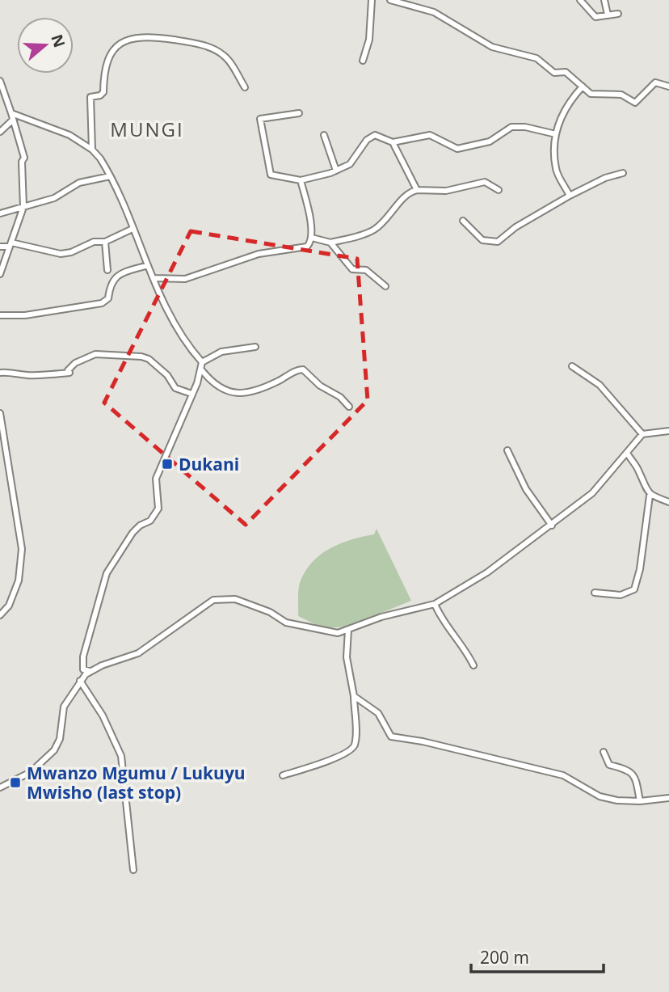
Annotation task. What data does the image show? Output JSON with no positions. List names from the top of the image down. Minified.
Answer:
{"districts":["MUNGI"],"places":{"transit":["Dukani","Mwanzo Mgumu / Lukuyu Mwisho (last stop)"]},"scale_bar":"200 m","north":"right"}
